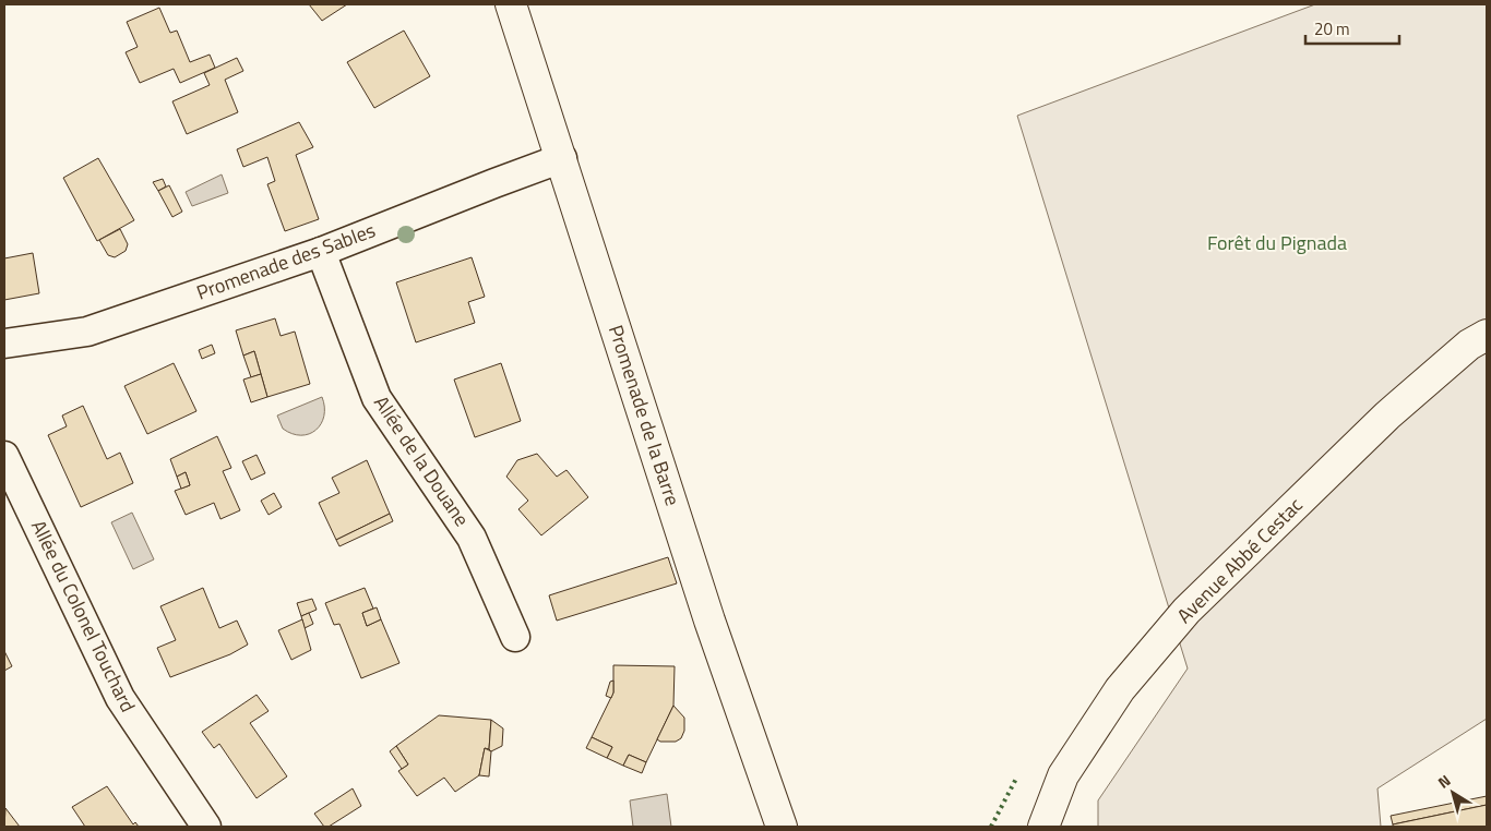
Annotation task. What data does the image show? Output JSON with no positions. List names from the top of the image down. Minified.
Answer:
{"streets":{"main road":["Promenade de la Barre","Avenue Abbé Cestac"],"street":["Promenade des Sables","Allée de la Douane","Allée du Colonel Touchard"]},"crossings":[["Promenade des Sables","Promenade de la Barre"],["Promenade des Sables","Allée de la Douane"]],"parks":["Forêt du Pignada"],"scale_bar":"20 m","north":"top left"}
